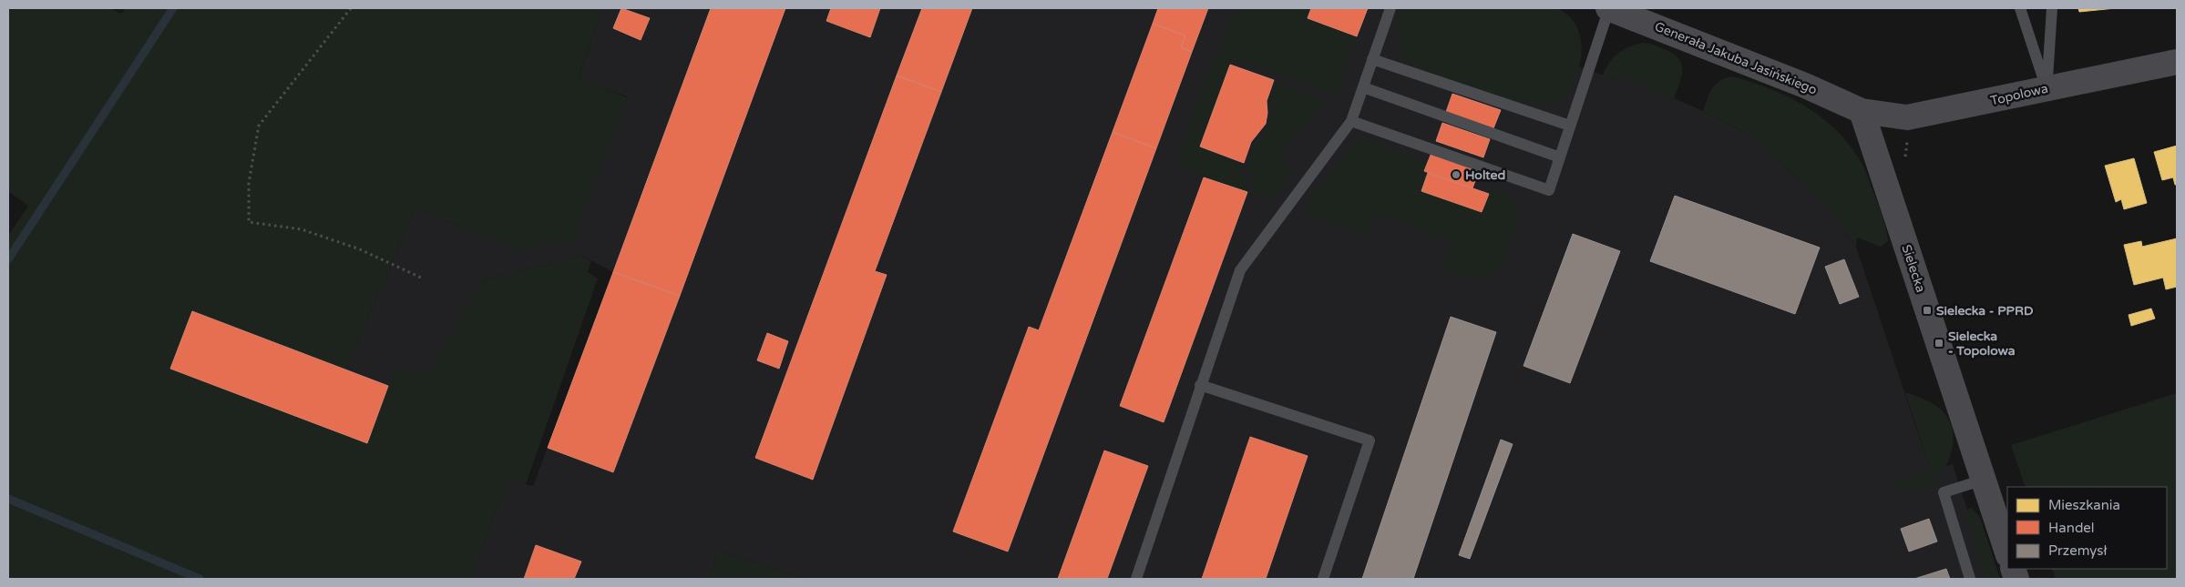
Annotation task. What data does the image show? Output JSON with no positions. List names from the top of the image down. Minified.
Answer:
{"streets":{"street":["Generała Jakuba Jasińskiego","Topolowa","Sielecka"]},"crossings":[["Generała Jakuba Jasińskiego","Topolowa"],["Generała Jakuba Jasińskiego","Sielecka"],["Topolowa","Sielecka"]],"places":{"other":["Holted"],"transit":["Sielecka - PPRD","Sielecka - Topolowa"]},"legend":["Mieszkania","Handel","Przemysł"]}
